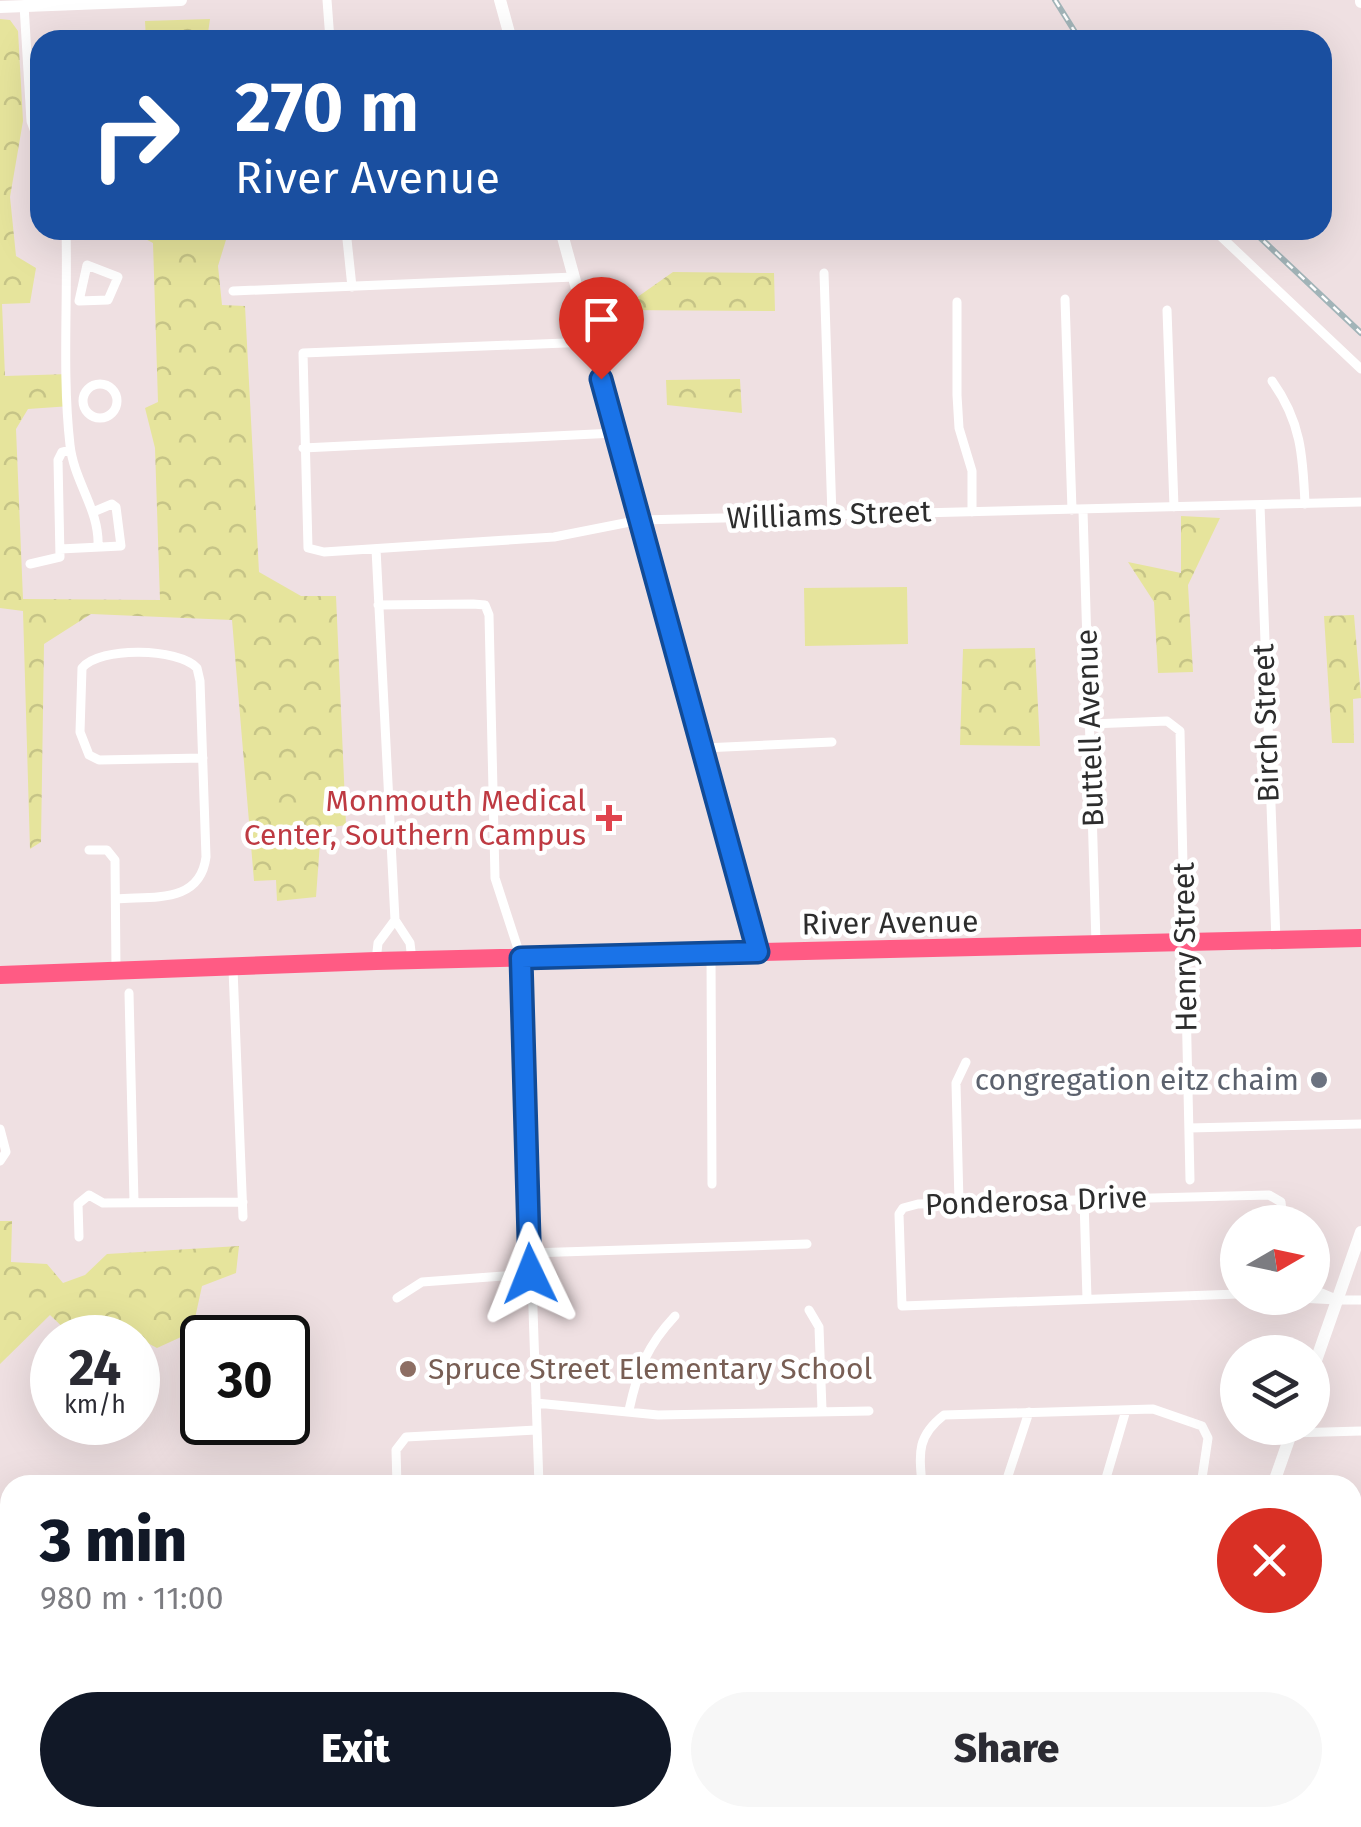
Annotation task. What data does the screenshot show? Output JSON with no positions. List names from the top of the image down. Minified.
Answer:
{"streets":{"highway":["River Avenue"],"street":["Williams Street","Birch Street","Buttell Avenue","Henry Street","Ponderosa Drive"]},"crossings":[["Williams Street","Birch Street"],["Williams Street","Buttell Avenue"],["Birch Street","River Avenue"],["Buttell Avenue","River Avenue"],["Buttell Avenue","Henry Street"],["River Avenue","Henry Street"]],"places":{"health":["Monmouth Medical Center, Southern Campus"],"other":["congregation eitz chaim","Spruce Street Elementary School"]},"north":"right","page":{"turn":["270 m","River Avenue"],"speed":"24 km/h","limit":"30","heading":["3 min","980 m · 11:00"],"buttons":["Exit","Share"]}}
